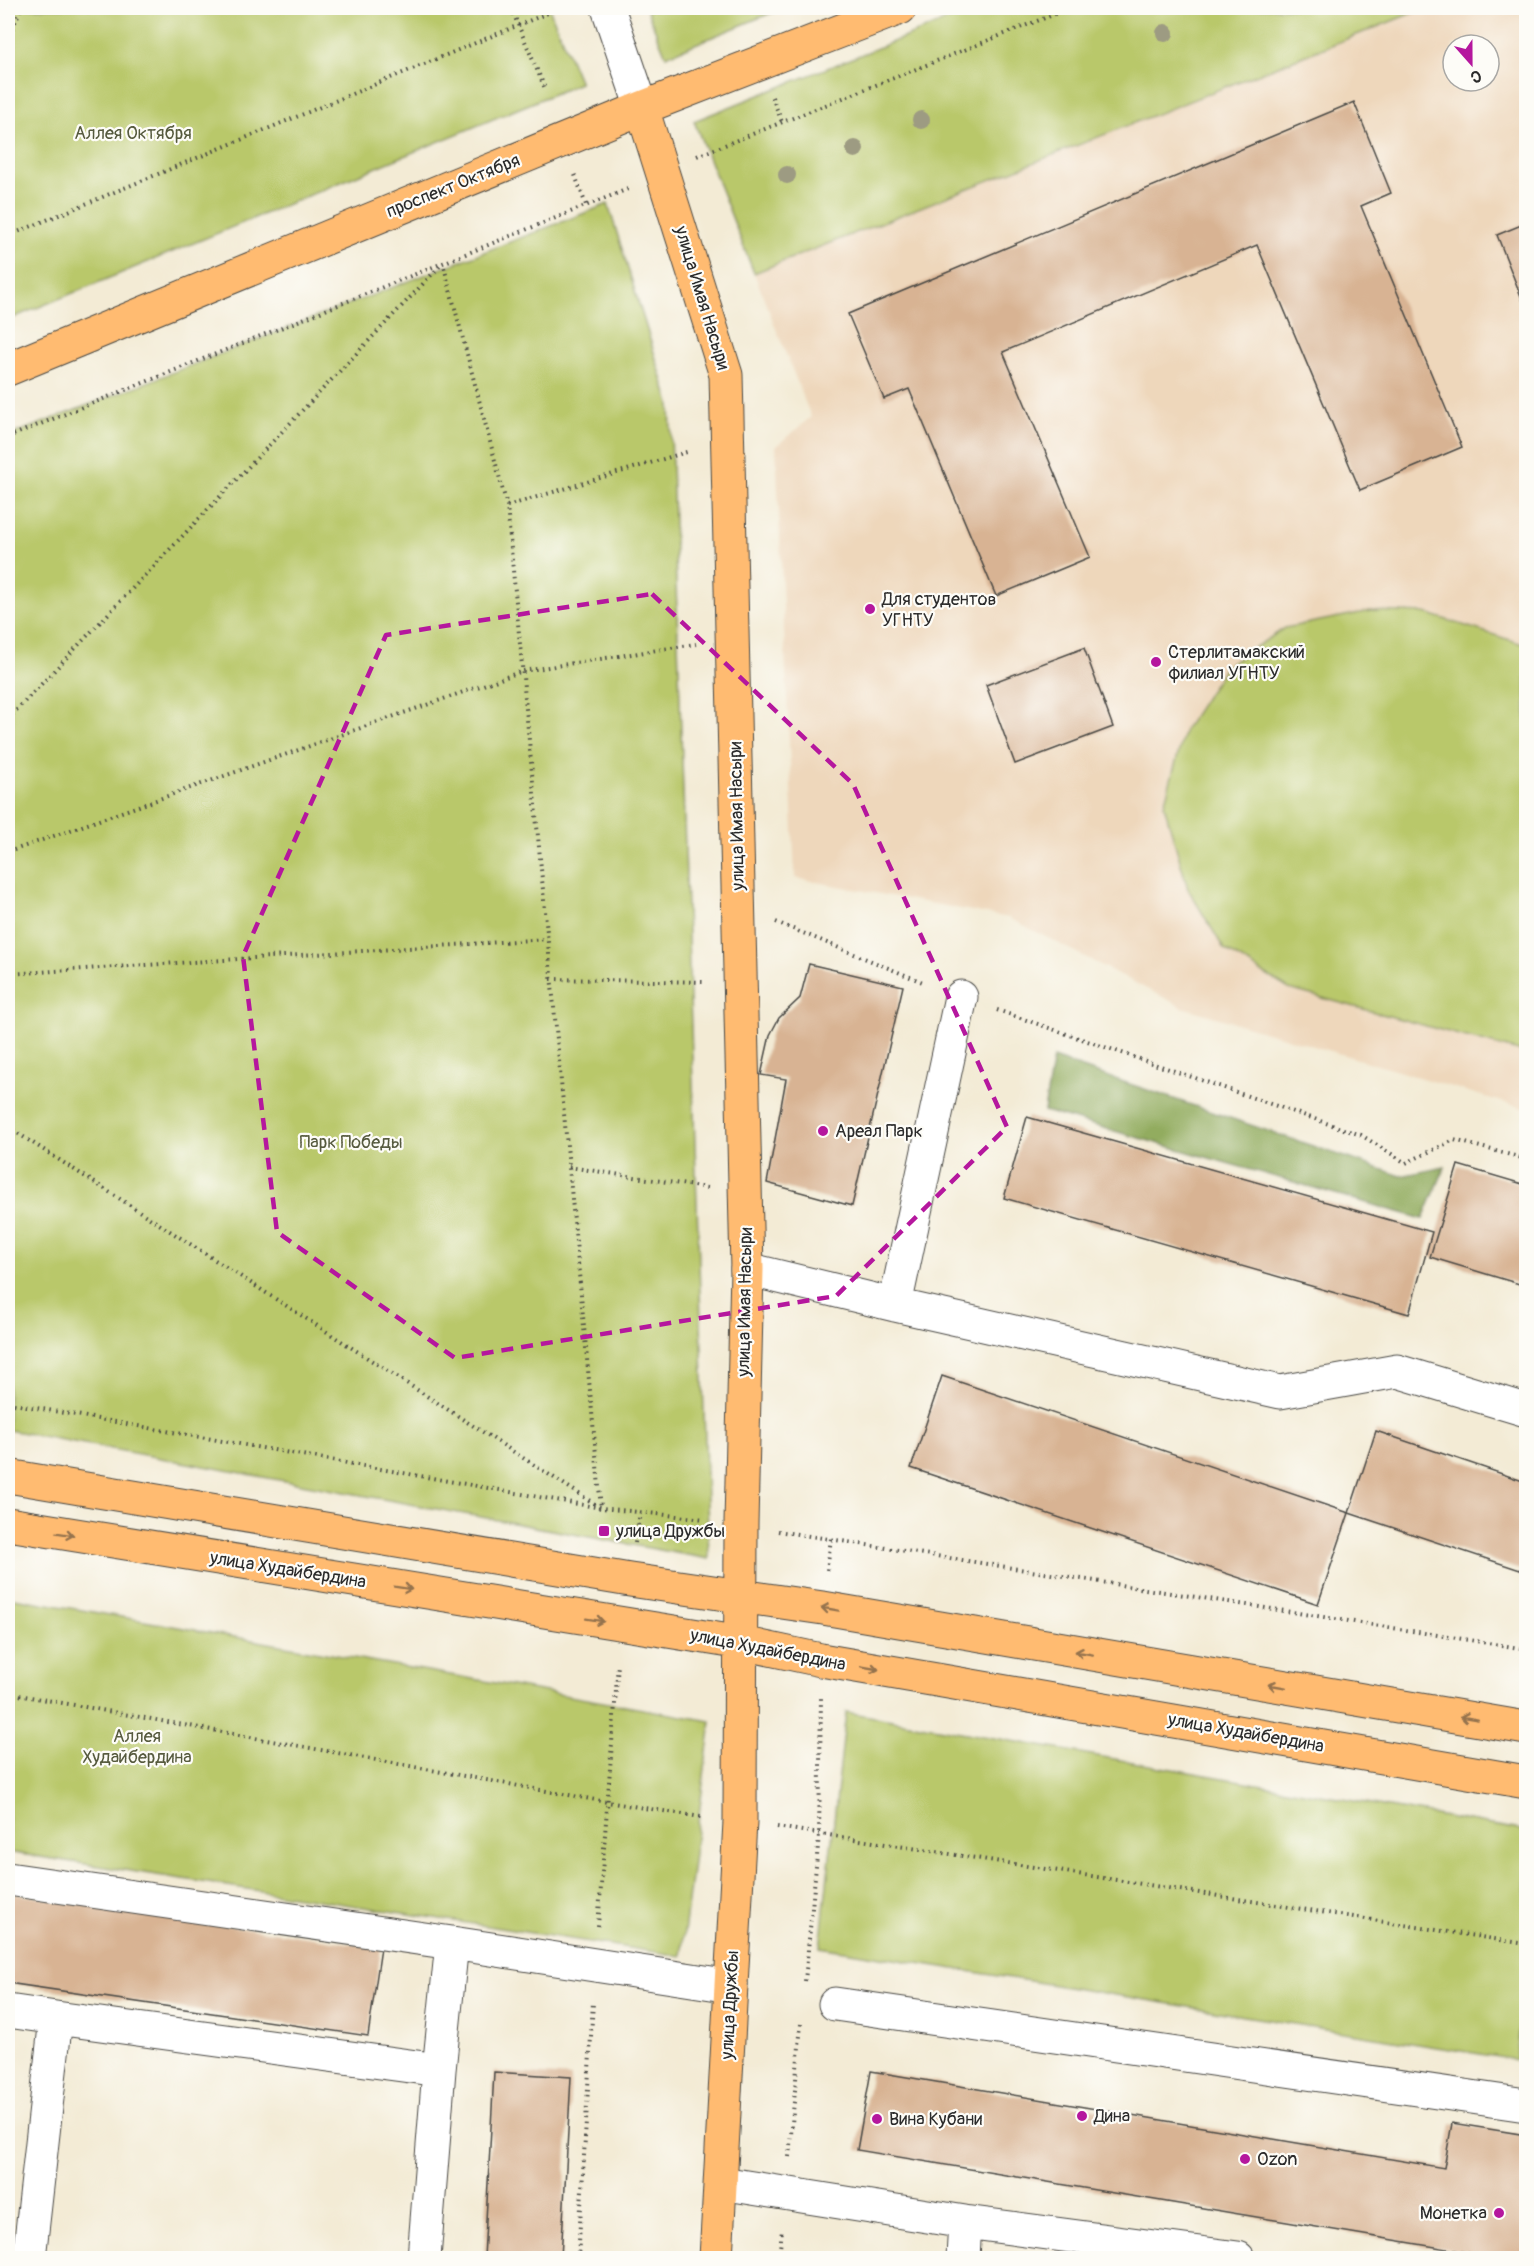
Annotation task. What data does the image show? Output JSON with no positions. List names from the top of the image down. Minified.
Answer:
{"streets":{"main road":["проспект Октября","улица Имая Насыри","улица Худайбердина","улица Дружбы"]},"crossings":[["проспект Октября","улица Имая Насыри"],["улица Имая Насыри","улица Худайбердина"],["улица Имая Насыри","улица Дружбы"],["улица Худайбердина","улица Дружбы"]],"parks":["Аллея Октября","Парк Победы","Аллея Худайбердина"],"places":{"other":["Для студентов УГНТУ","Стерлитамакский филиал УГНТУ","Ареал Парк","Дина","Вина Кубани","Ozon","Монетка"],"transit":["улица Дружбы"]},"north":"bottom"}
